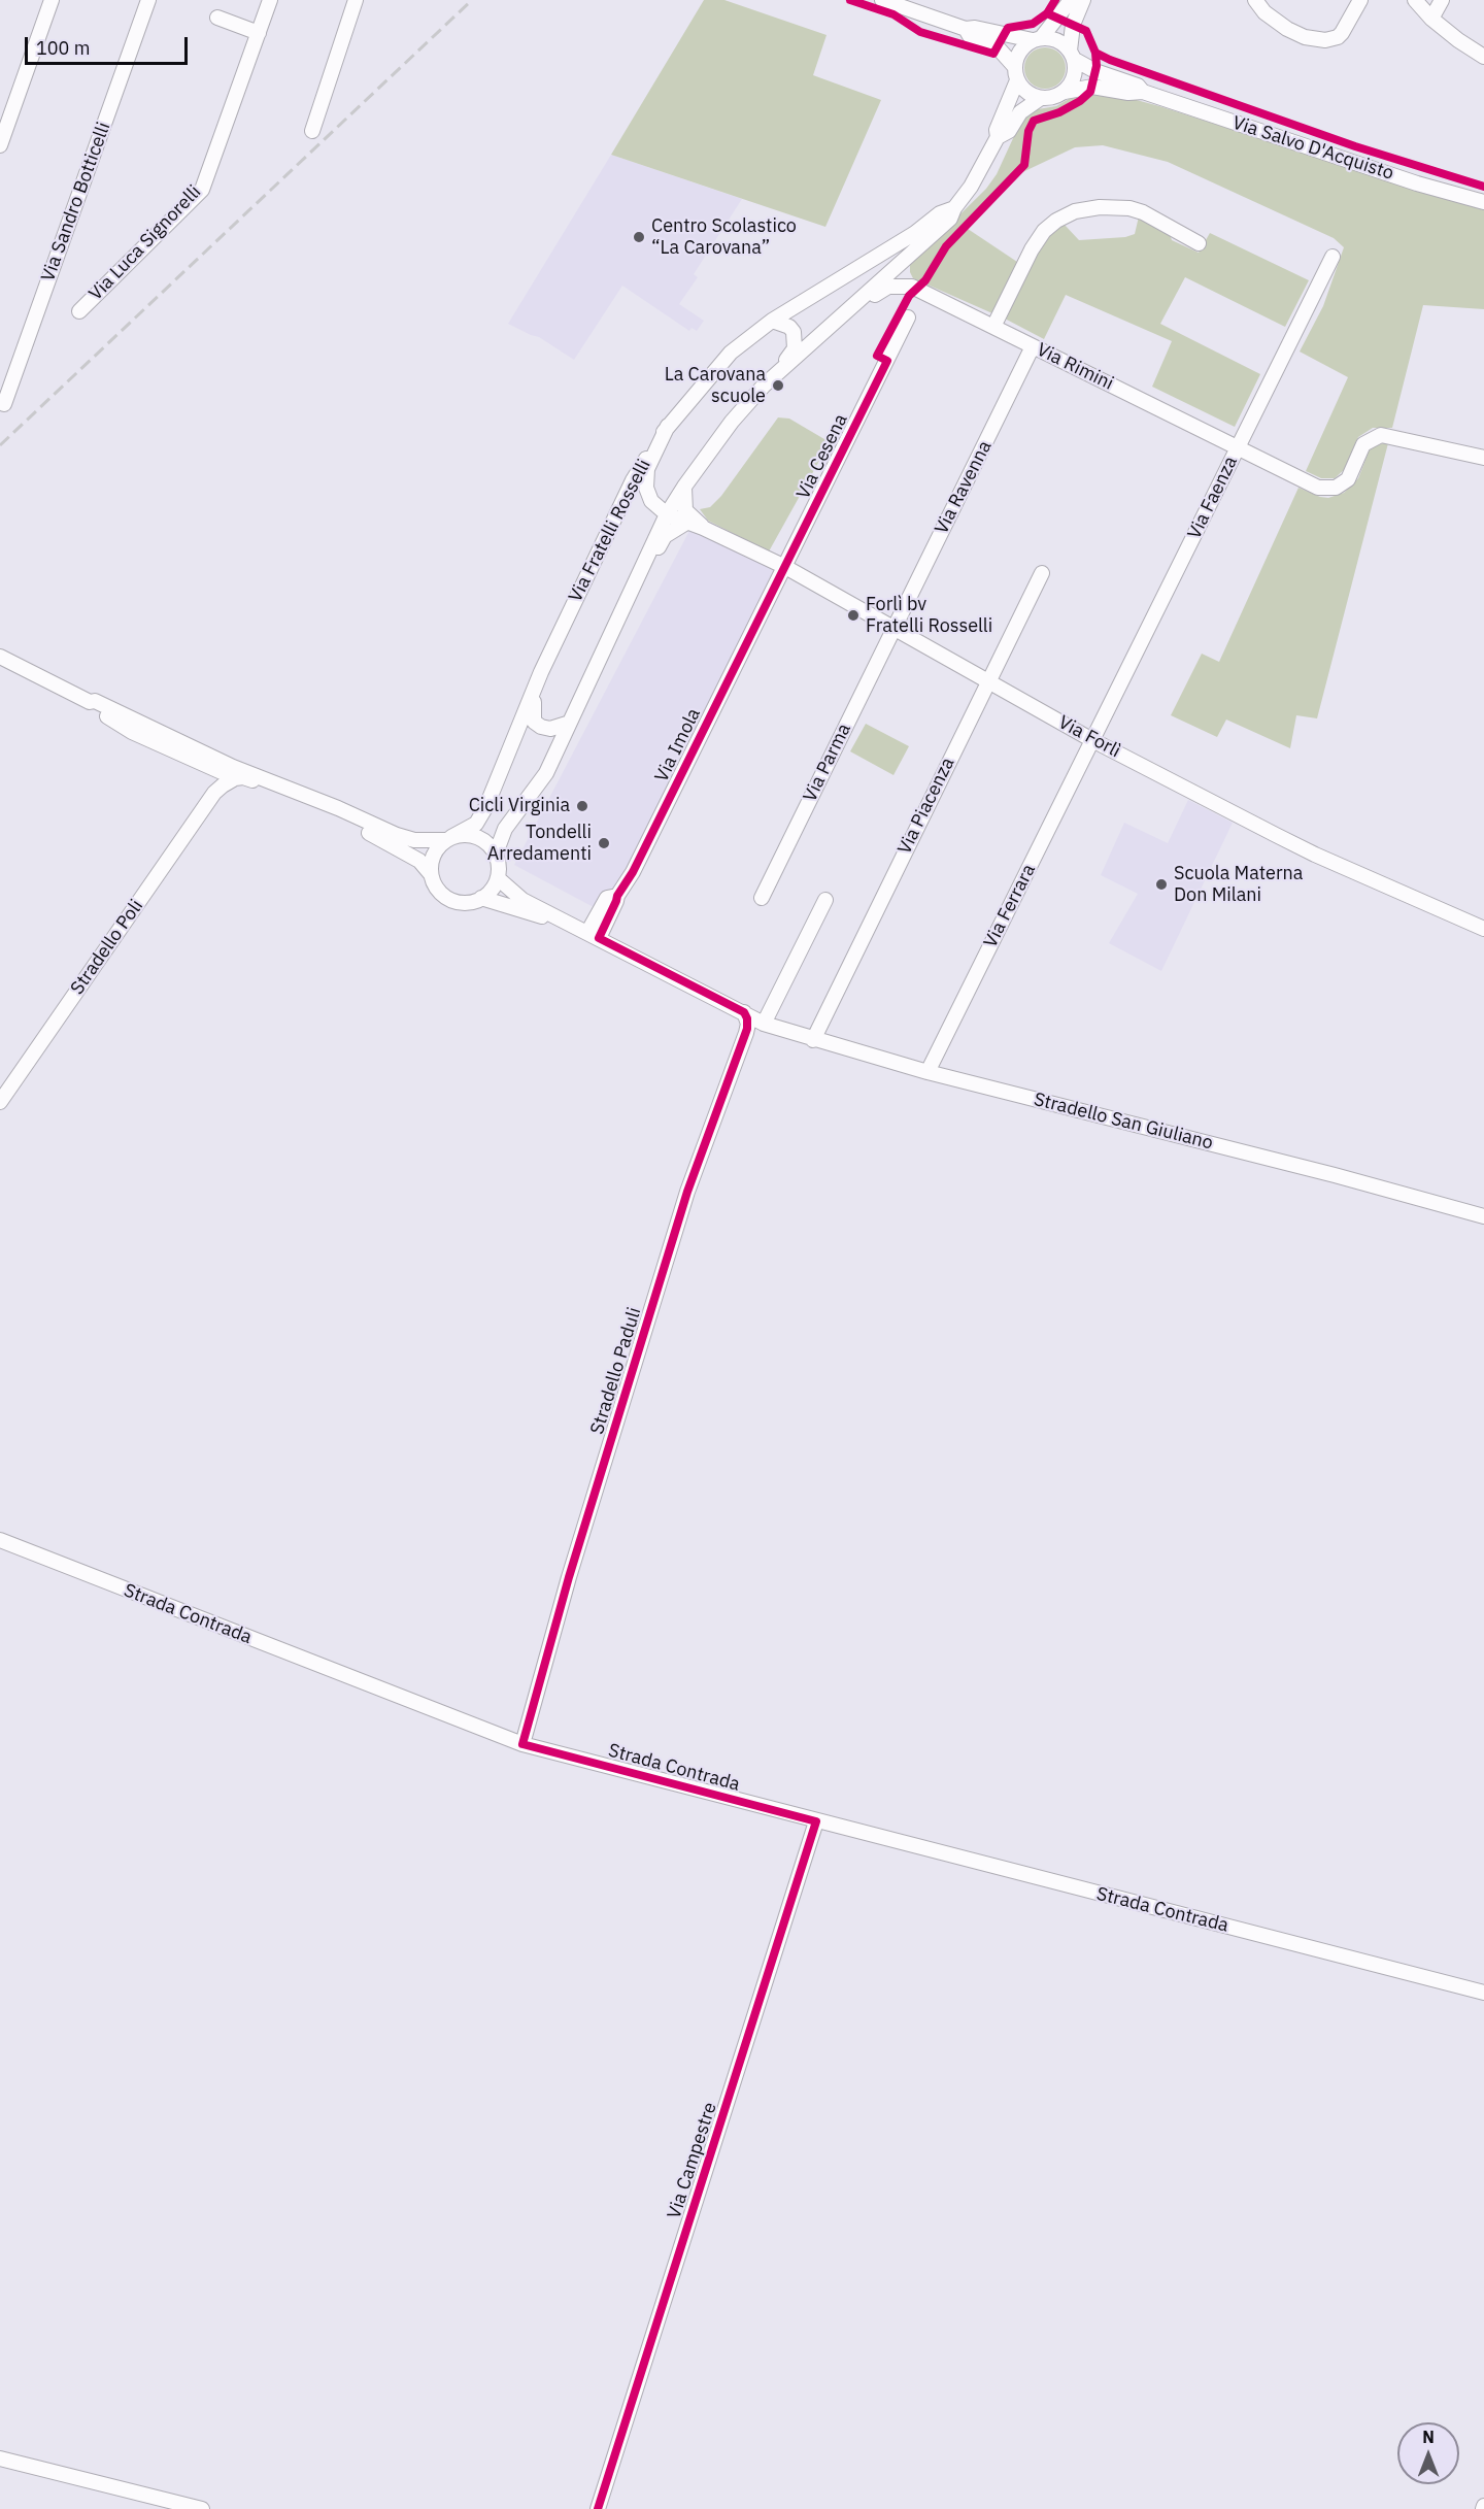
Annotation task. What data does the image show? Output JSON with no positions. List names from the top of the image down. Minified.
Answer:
{"streets":{"street":["Via Salvo D'Acquisto","Via Sandro Botticelli","Via Luca Signorelli","Via Rimini","Via Cesena","Via Ravenna","Via Faenza","Via Fratelli Rosselli","Via Forlì","Via Imola","Via Parma","Via Piacenza","Via Ferrara","Stradello Poli","Stradello San Giuliano","Stradello Paduli","Strada Contrada","Via Campestre"]},"crossings":[["Via Salvo D'Acquisto","Via Fratelli Rosselli"],["Via Rimini","Via Ravenna"],["Via Rimini","Via Faenza"],["Via Cesena","Via Forlì"],["Via Cesena","Via Imola"],["Via Ravenna","Via Forlì"],["Via Ravenna","Via Parma"],["Via Faenza","Via Forlì"],["Via Faenza","Via Ferrara"],["Via Fratelli Rosselli","Via Forlì"],["Via Fratelli Rosselli","Stradello San Giuliano"],["Via Forlì","Via Imola"],["Via Forlì","Via Parma"],["Via Forlì","Via Piacenza"],["Via Forlì","Via Ferrara"],["Via Imola","Stradello San Giuliano"],["Via Piacenza","Stradello San Giuliano"],["Via Ferrara","Stradello San Giuliano"],["Stradello San Giuliano","Stradello Paduli"],["Stradello Paduli","Strada Contrada"],["Strada Contrada","Via Campestre"]],"places":["Centro Scolastico “La Carovana”","La Carovana scuole","Forlì bv Fratelli Rosselli","Cicli Virginia","Tondelli Arredamenti","Scuola Materna Don Milani"],"scale_bar":"100 m","north":"top"}
